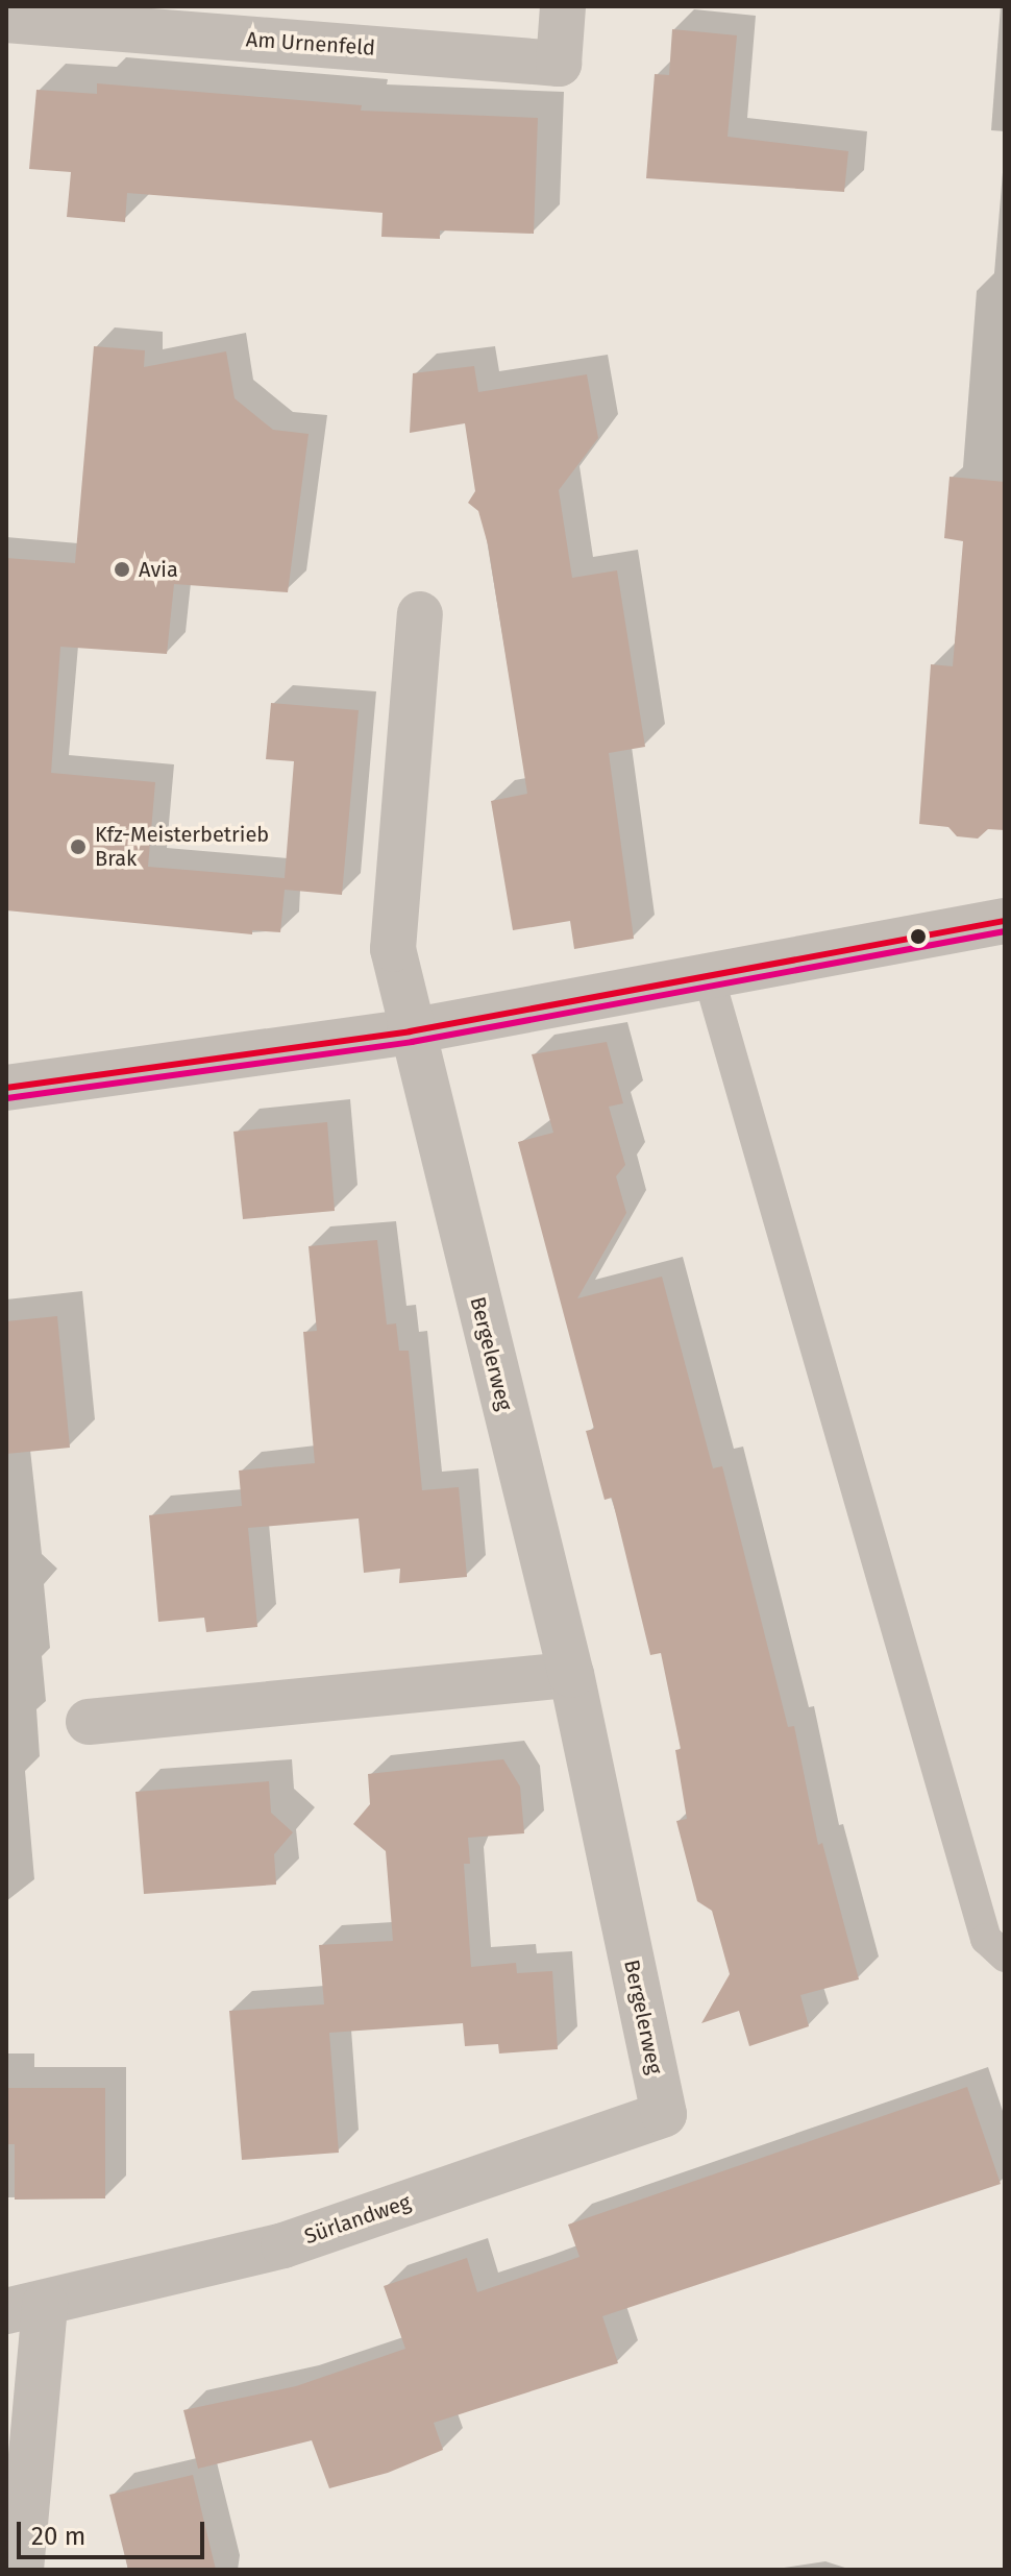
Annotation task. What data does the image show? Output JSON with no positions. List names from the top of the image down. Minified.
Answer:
{"streets":{"street":["Am Urnenfeld","Bergelerweg","Sürlandweg"]},"crossings":[["Bergelerweg","Sürlandweg"]],"places":["Avia","Kfz-Meisterbetrieb Brak"],"scale_bar":"20 m"}
